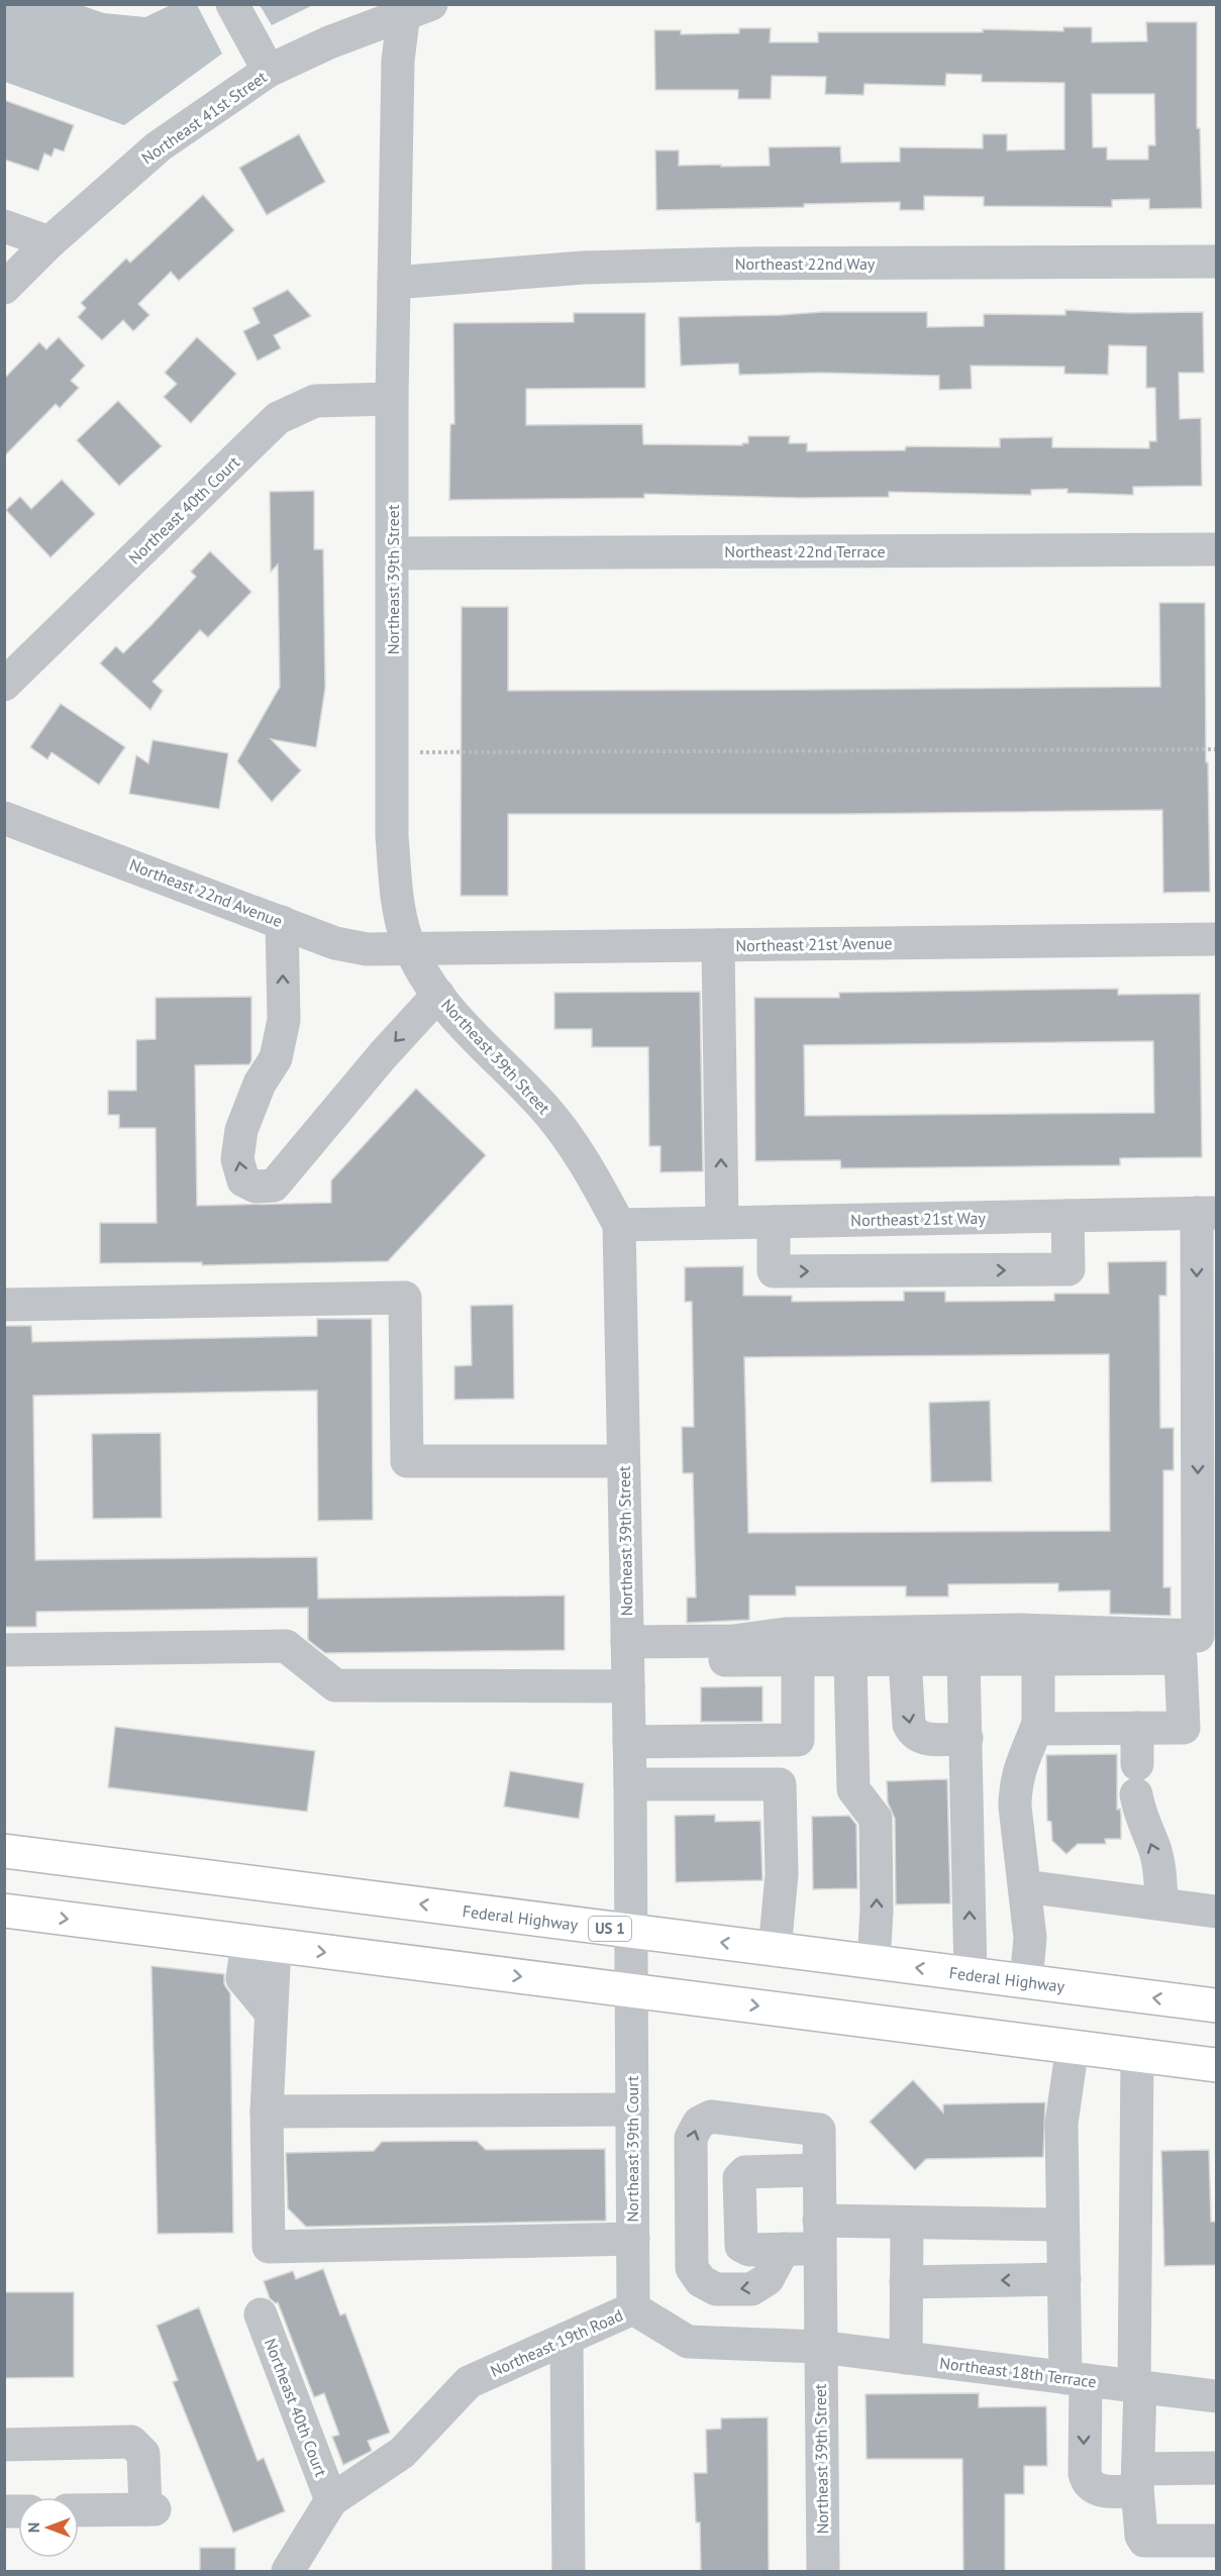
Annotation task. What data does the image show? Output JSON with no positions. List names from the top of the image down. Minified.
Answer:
{"streets":{"main road":["Federal Highway","US 1"],"street":["Northeast 41st Street","Northeast 22nd Way","Northeast 40th Court","Northeast 22nd Terrace","Northeast 39th Street","Northeast 22nd Avenue","Northeast 21st Avenue","Northeast 21st Way","Northeast 39th Court","Northeast 19th Road","Northeast 18th Terrace"]},"crossings":[["Northeast 41st Street","Northeast 39th Street"],["Northeast 22nd Way","Northeast 39th Street"],["Northeast 40th Court","Northeast 39th Street"],["Northeast 40th Court","Northeast 19th Road"],["Northeast 22nd Terrace","Northeast 39th Street"],["Northeast 39th Street","Northeast 22nd Avenue"],["Northeast 39th Street","Northeast 21st Avenue"],["Northeast 39th Street","Northeast 21st Way"],["Northeast 39th Street","Federal Highway"],["Northeast 39th Street","Northeast 39th Court"],["Northeast 39th Street","Northeast 19th Road"],["Northeast 39th Street","Northeast 18th Terrace"],["Northeast 22nd Avenue","Northeast 21st Avenue"],["Northeast 39th Court","Northeast 19th Road"],["Northeast 19th Road","Northeast 18th Terrace"]],"north":"left"}
